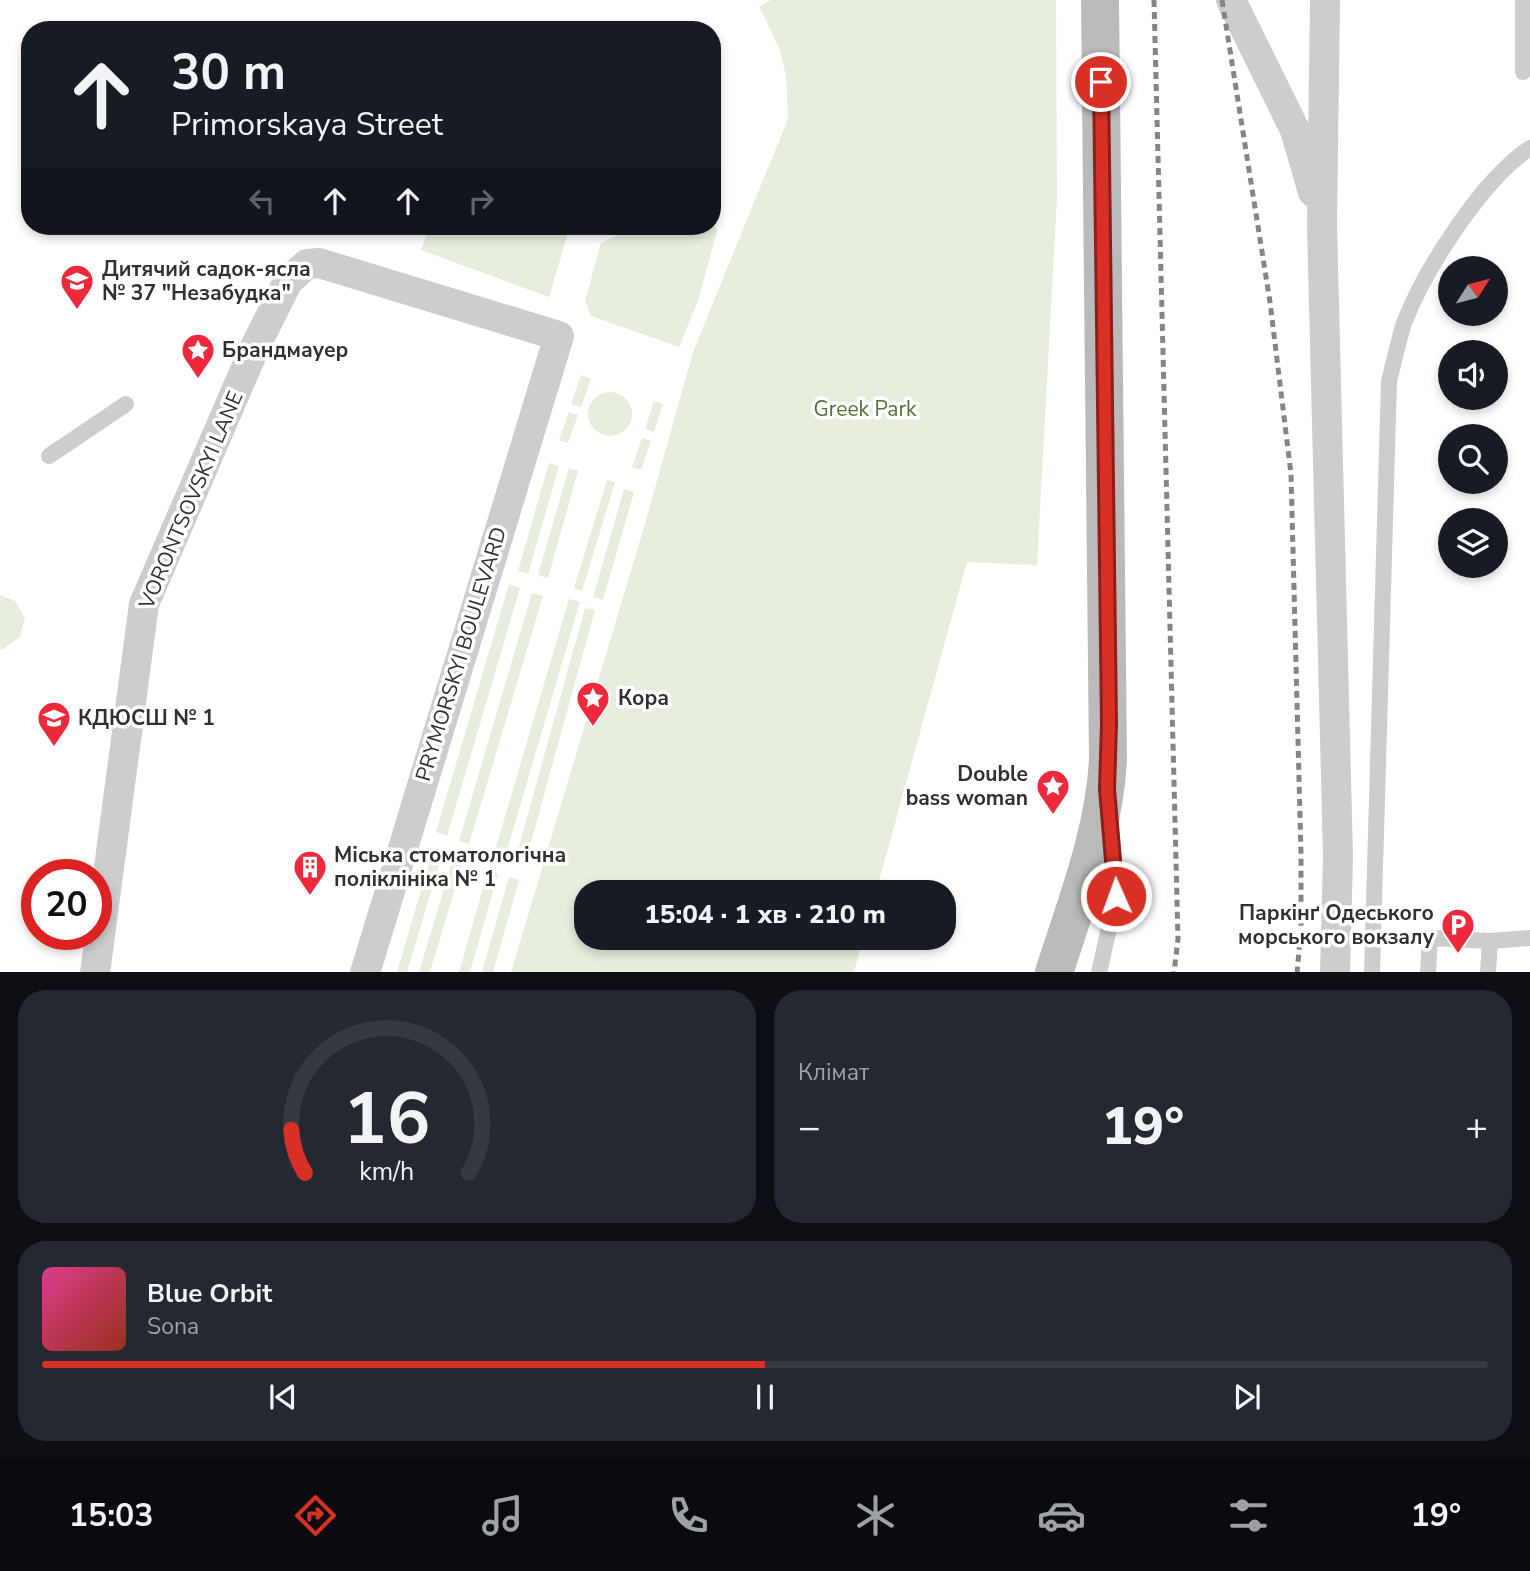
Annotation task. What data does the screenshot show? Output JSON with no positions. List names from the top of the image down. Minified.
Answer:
{"streets":{"street":["VORONTSOVSKYI LANE","PRYMORSKYI BOULEVARD"]},"crossings":[["VORONTSOVSKYI LANE","PRYMORSKYI BOULEVARD"]],"parks":["Greek Park"],"places":{"school or university":["Дитячий садок-ясла № 37 \"Незабудка\"","КДЮСШ № 1"],"place":["Брандмауер","Кора","Double bass woman"],"building":["Міська стоматологічна поліклініка № 1"],"parking":["Паркінґ Одеського морського вокзалу"]},"north":"top right","page":{"turn":["30 m","Primorskaya Street"],"limit":"20","trip":"15:04 · 1 хв · 210 m","tile":"Клімат","heat":["−","19°","+"],"song":["Blue Orbit","Sona"],"tabs":["15:03","19°"],"gauge":["16","km/h"]}}
